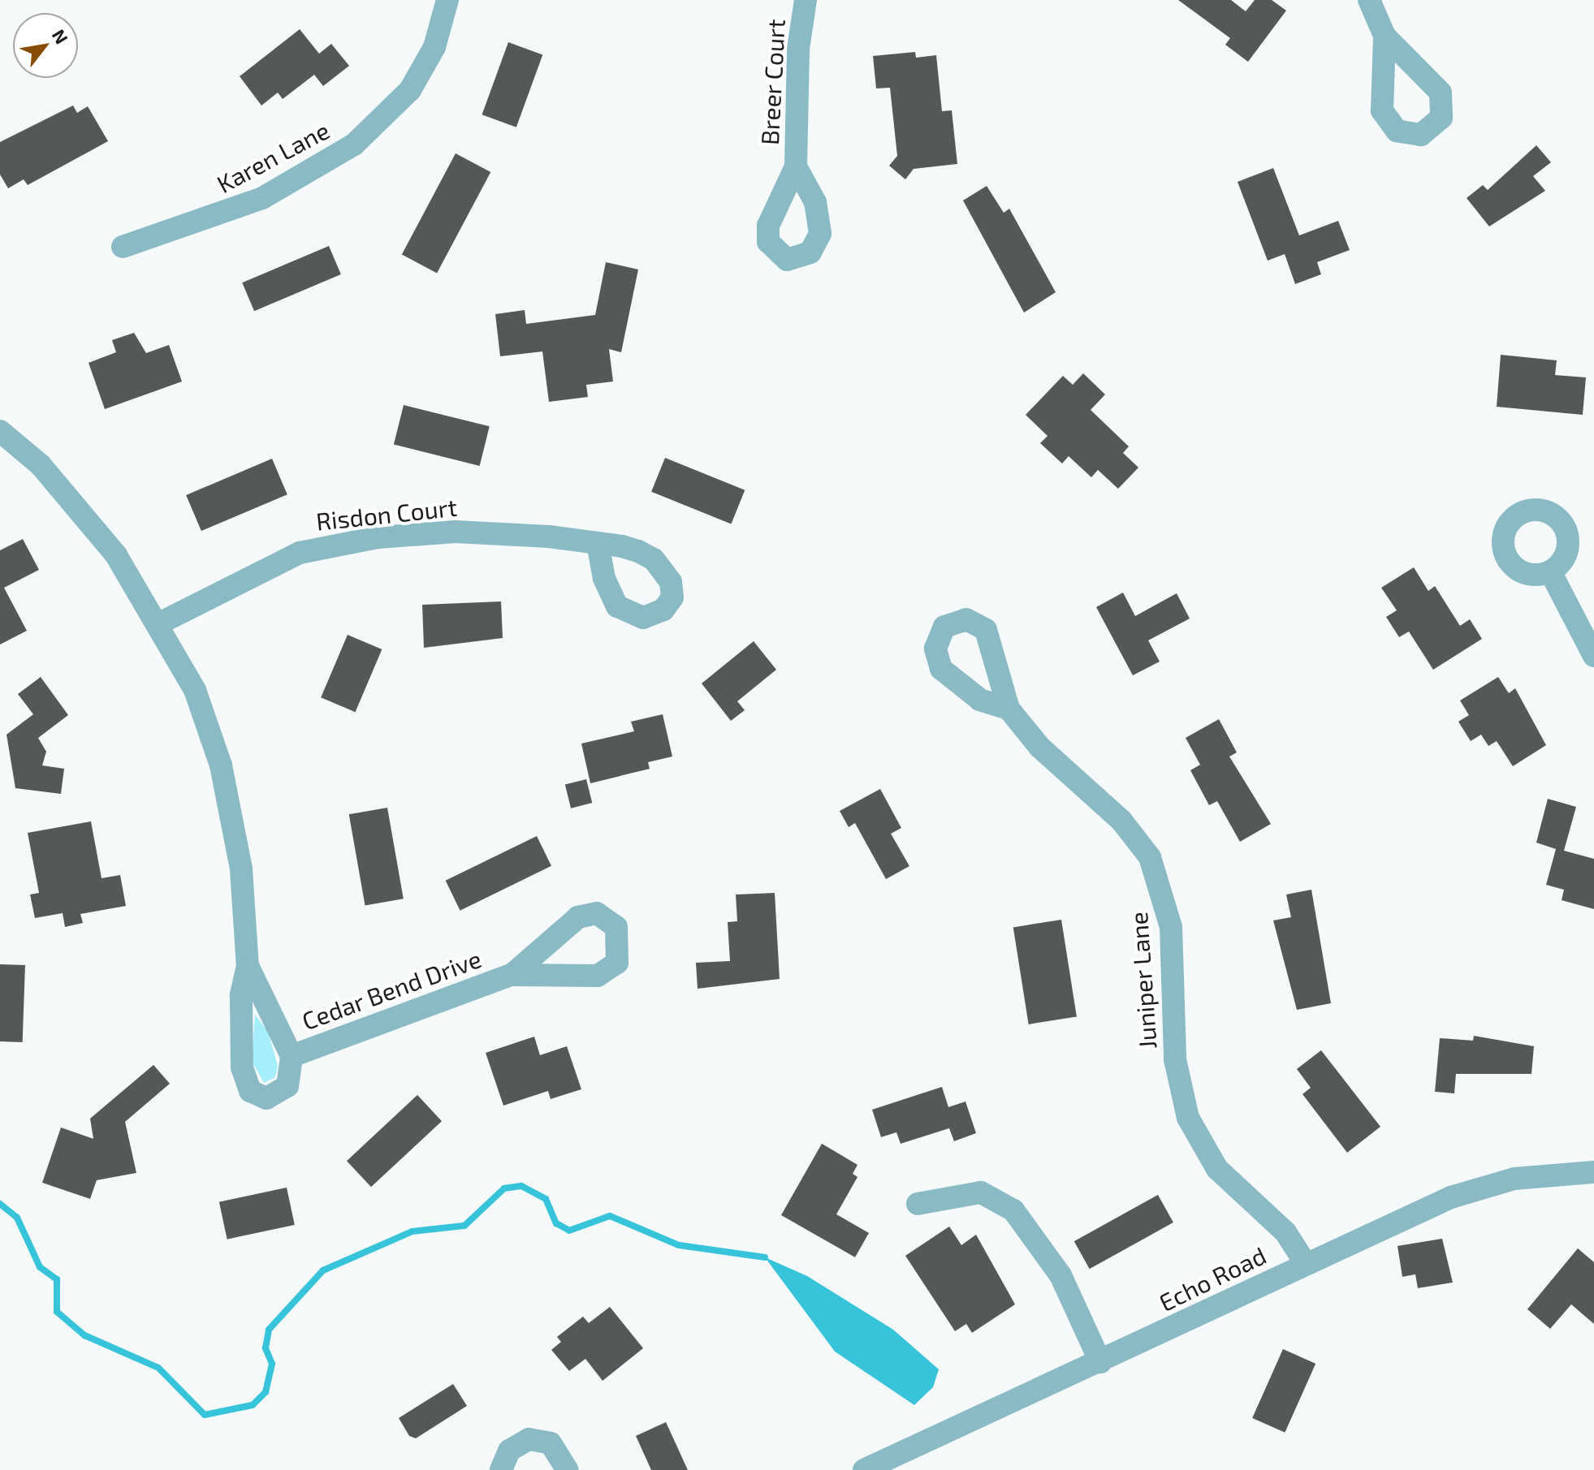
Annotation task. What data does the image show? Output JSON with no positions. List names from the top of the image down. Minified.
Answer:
{"streets":{"street":["Breer Court","Karen Lane","Risdon Court","Juniper Lane","Cedar Bend Drive","Echo Road"]},"crossings":[["Risdon Court","Cedar Bend Drive"],["Juniper Lane","Echo Road"]],"north":"top right"}
